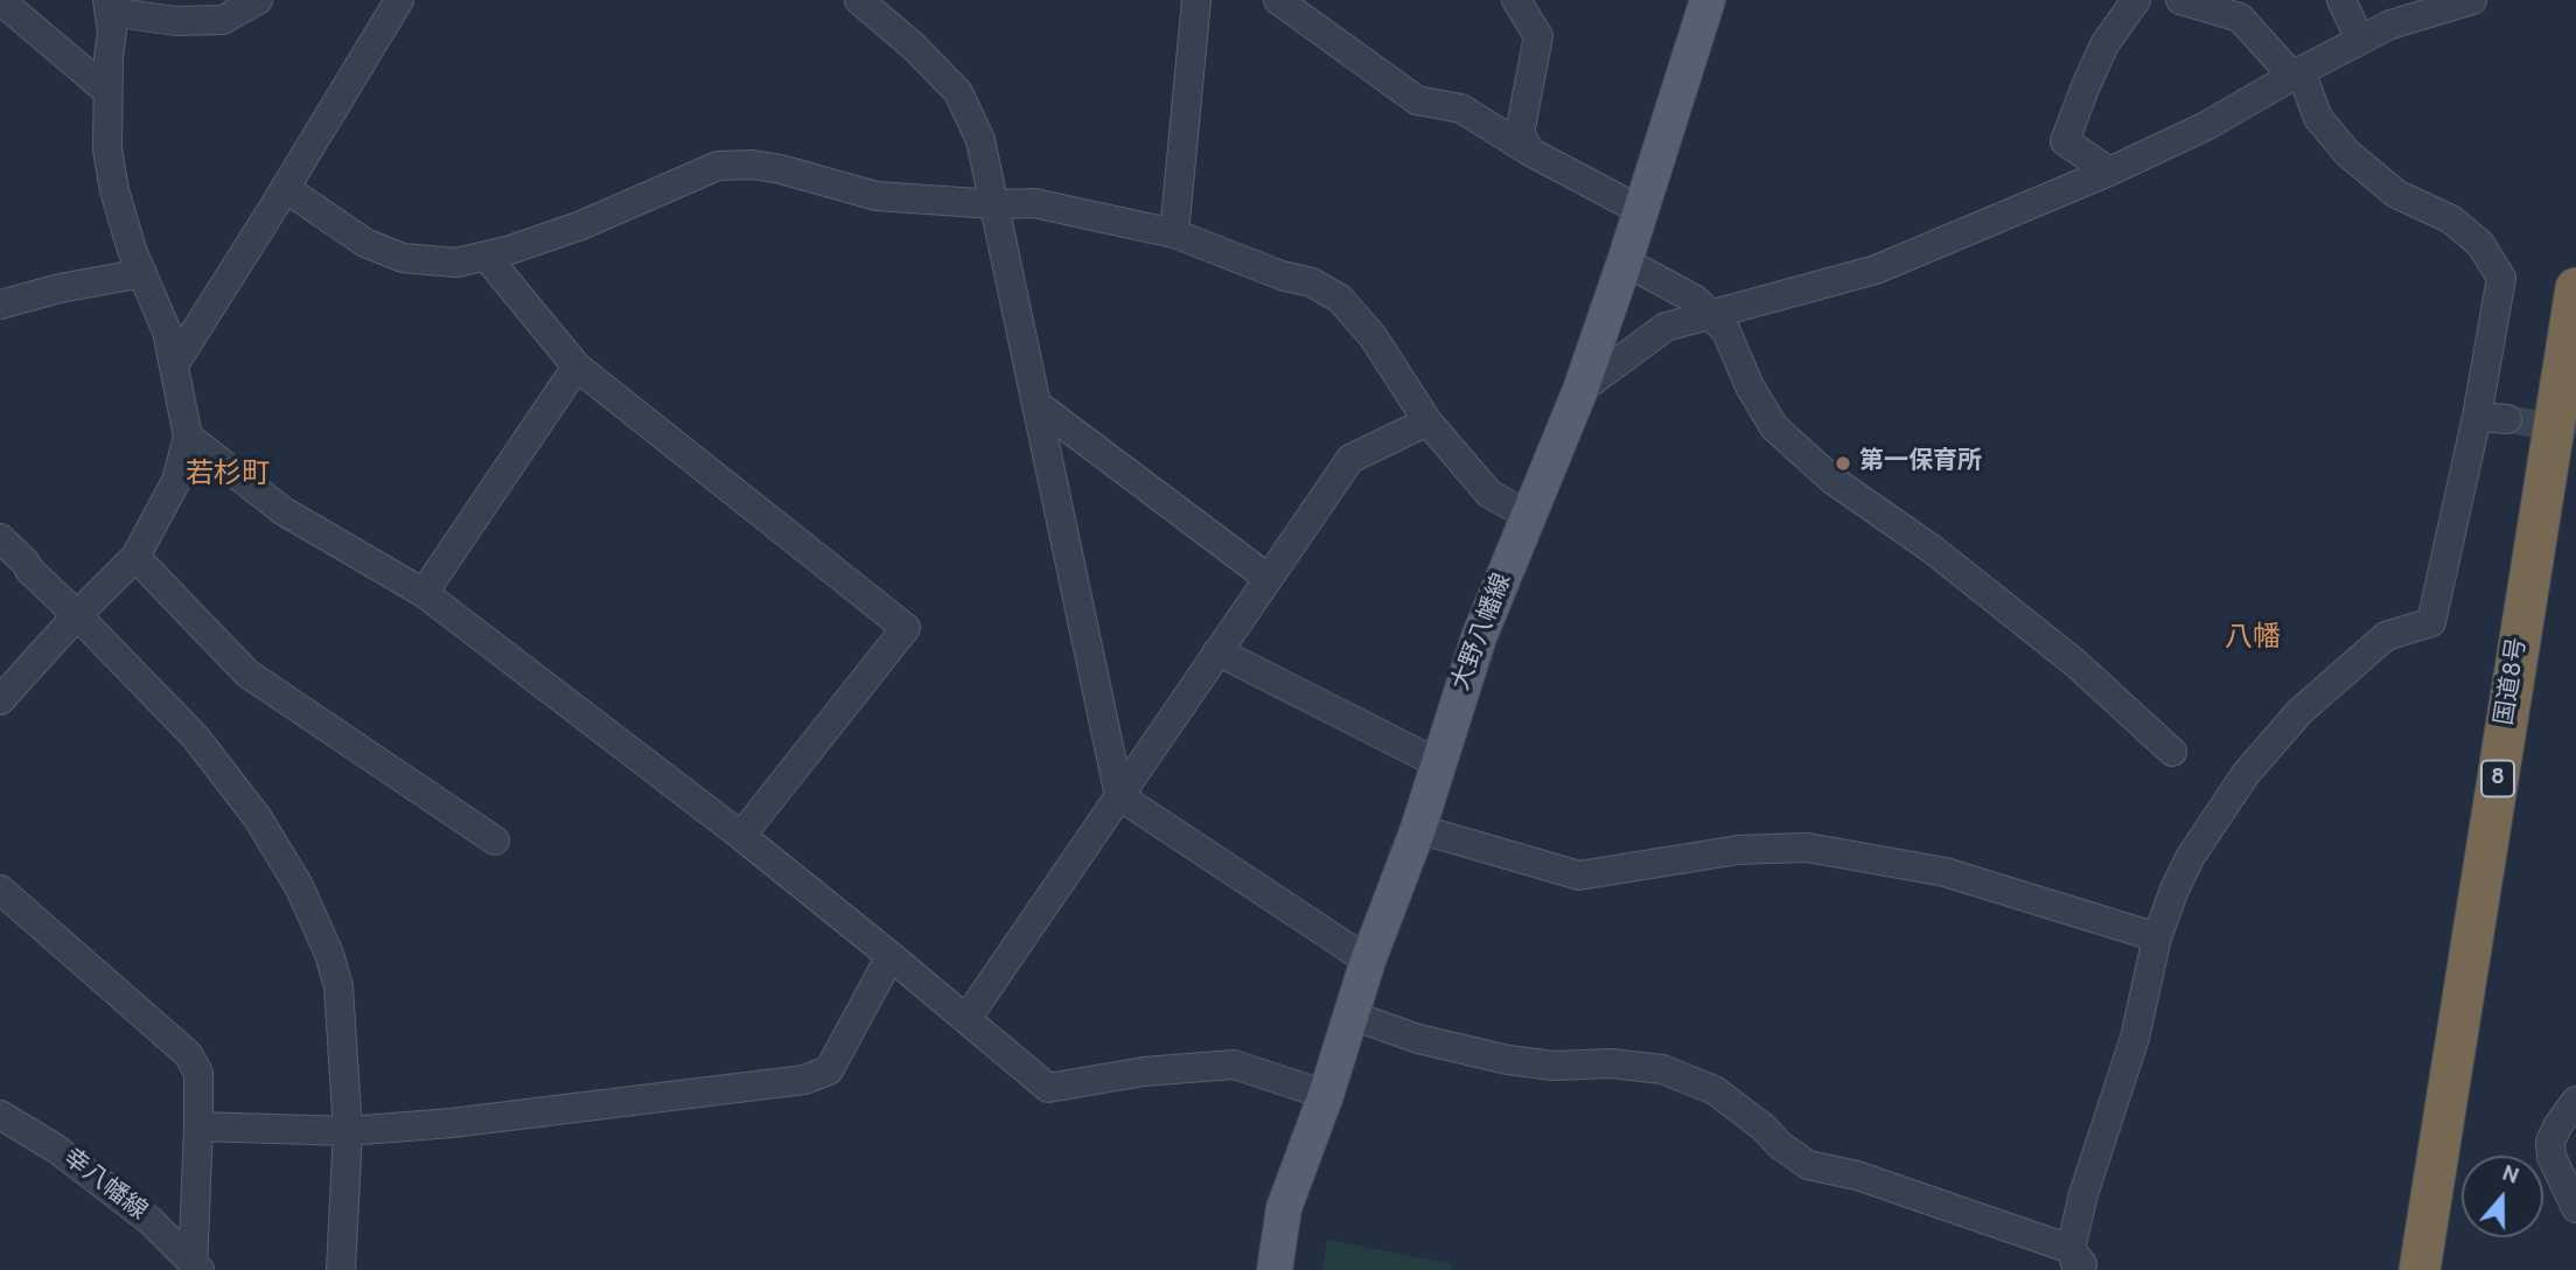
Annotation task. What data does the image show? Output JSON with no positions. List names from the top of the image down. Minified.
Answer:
{"streets":{"highway":["国道8号","8"],"main road":["大野八幡線"],"street":["幸八幡線"]},"districts":["若杉町","八幡"],"places":["第一保育所"],"north":"top"}
